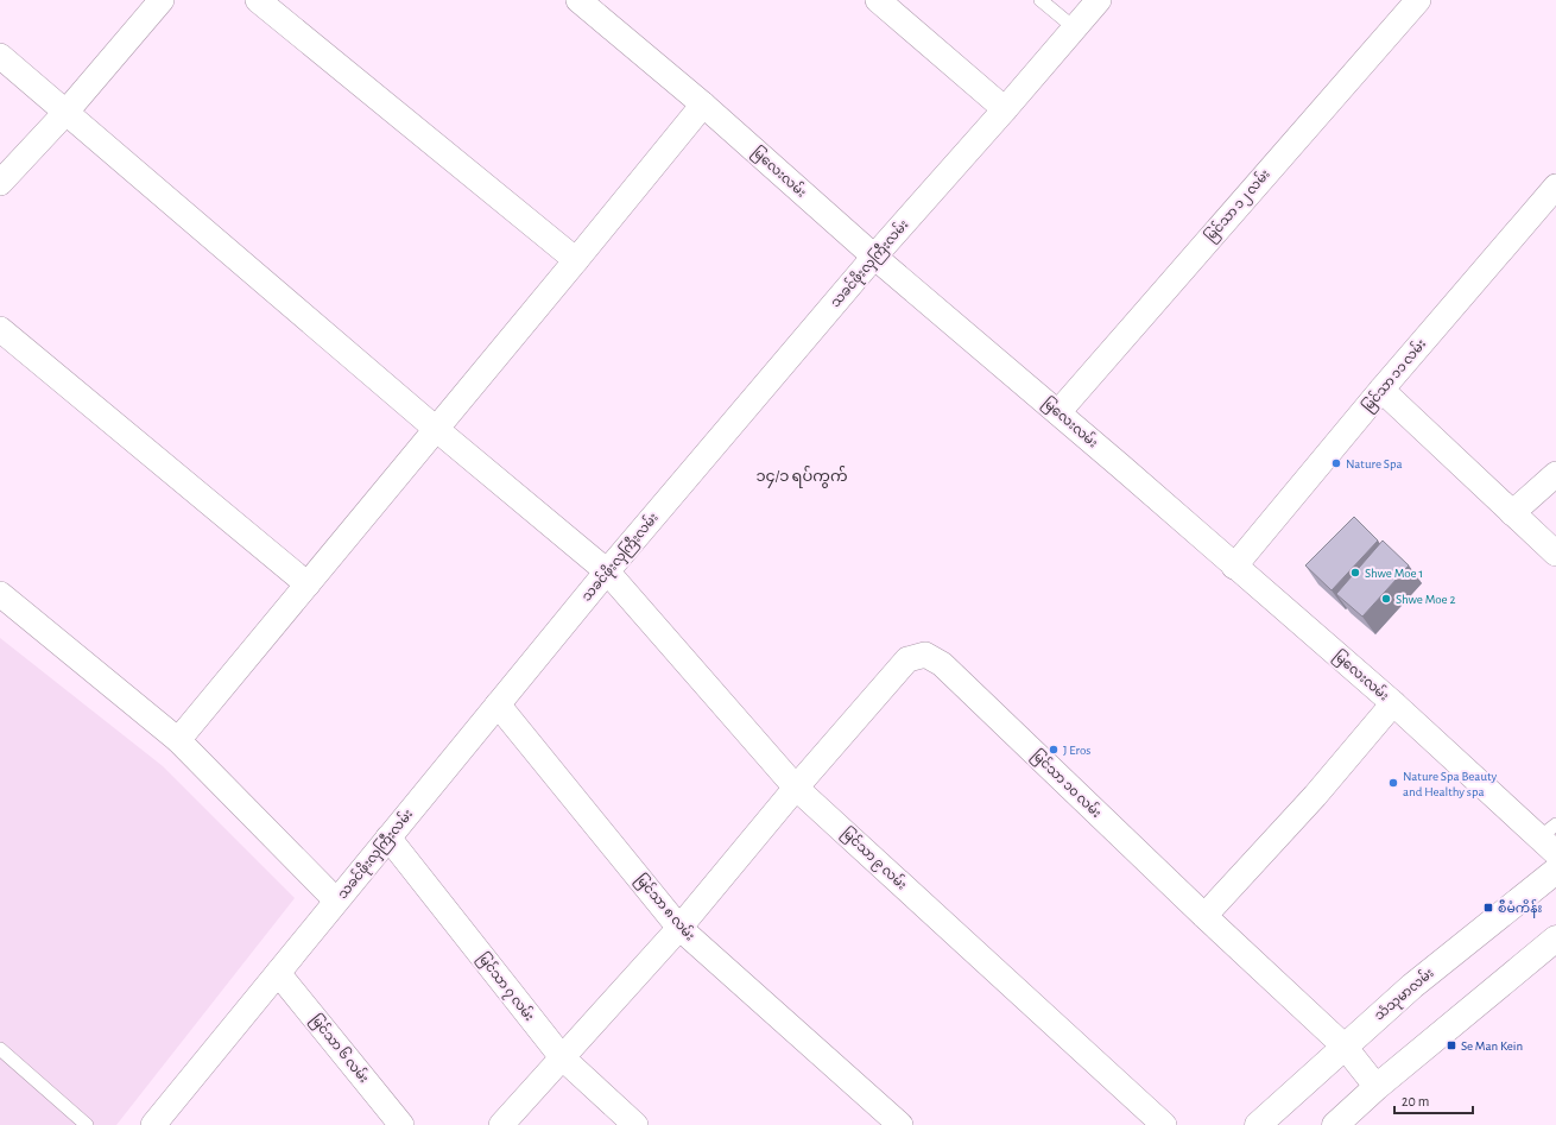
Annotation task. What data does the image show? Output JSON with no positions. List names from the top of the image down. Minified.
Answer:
{"streets":{"main road":["သံသုမာလမ်း"],"street":["မြလေးလမ်း","မြင်သာ ၁၂ လမ်း","သခင်ဖိုးလှကြီးလမ်း","မြင်သာ ၁၁ လမ်း","မြင်သာ ၁၀ လမ်း","မြင်သာ ၉ လမ်း","မြင်သာ ၈ လမ်း","မြင်သာ ၇ လမ်း","မြင်သာ ၆ လမ်း"]},"crossings":[["မြလေးလမ်း","မြင်သာ ၁၂ လမ်း"],["မြလေးလမ်း","သခင်ဖိုးလှကြီးလမ်း"],["မြလေးလမ်း","မြင်သာ ၁၁ လမ်း"],["သခင်ဖိုးလှကြီးလမ်း","မြင်သာ ၉ လမ်း"],["သခင်ဖိုးလှကြီးလမ်း","မြင်သာ ၈ လမ်း"],["သခင်ဖိုးလှကြီးလမ်း","မြင်သာ ၇ လမ်း"],["သခင်ဖိုးလှကြီးလမ်း","မြင်သာ ၆ လမ်း"],["မြင်သာ ၁၀ လမ်း","မြင်သာ ၉ လမ်း"],["မြင်သာ ၁၀ လမ်း","သံသုမာလမ်း"]],"districts":["၁၄/၁ ရပ်ကွက်"],"places":{"other":["Nature Spa","Shwe Moe 1","Shwe Moe 2","J Eros","Nature Spa Beauty and Healthy spa"],"transit":["စီမံကိန်း","Se Man Kein"]},"scale_bar":"20 m"}
